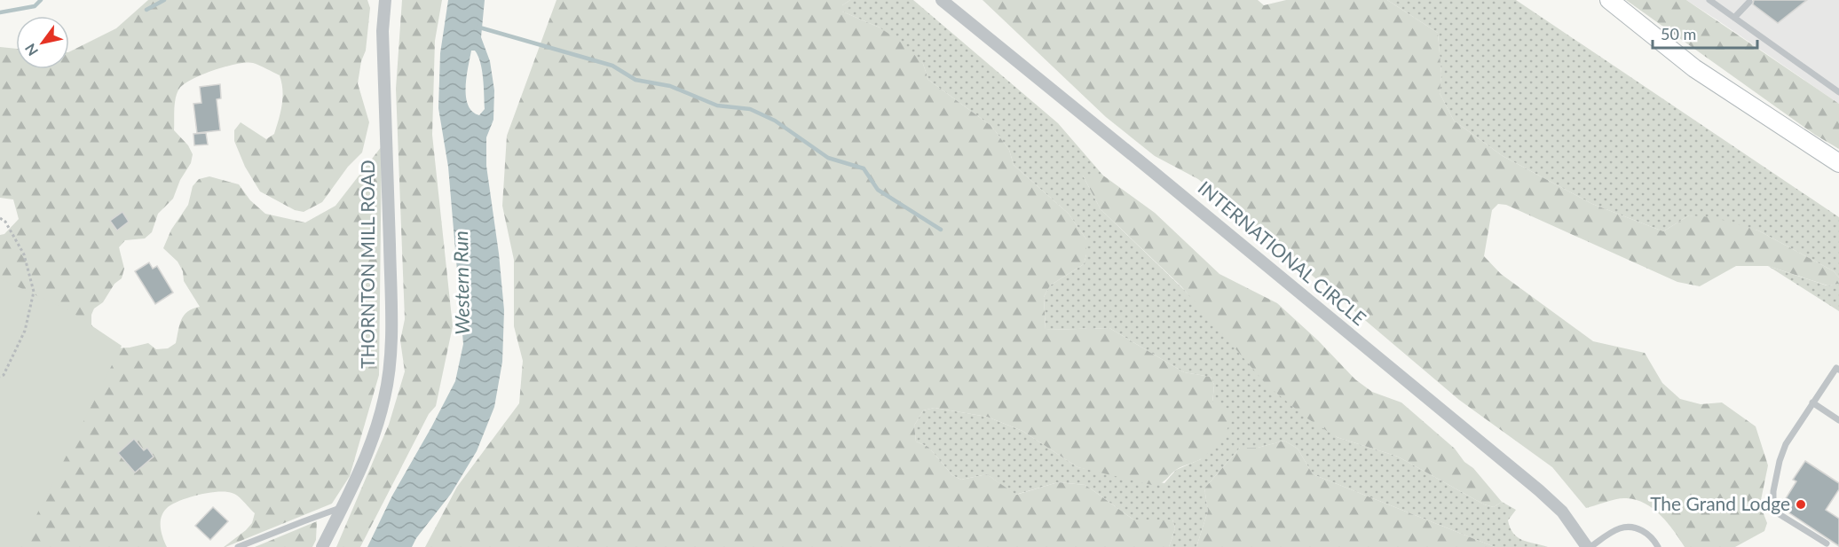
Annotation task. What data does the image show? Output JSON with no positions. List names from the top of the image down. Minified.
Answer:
{"streets":{"street":["INTERNATIONAL CIRCLE","THORNTON MILL ROAD"]},"water":["Western Run"],"places":["The Grand Lodge"],"scale_bar":"50 m","north":"bottom left"}
